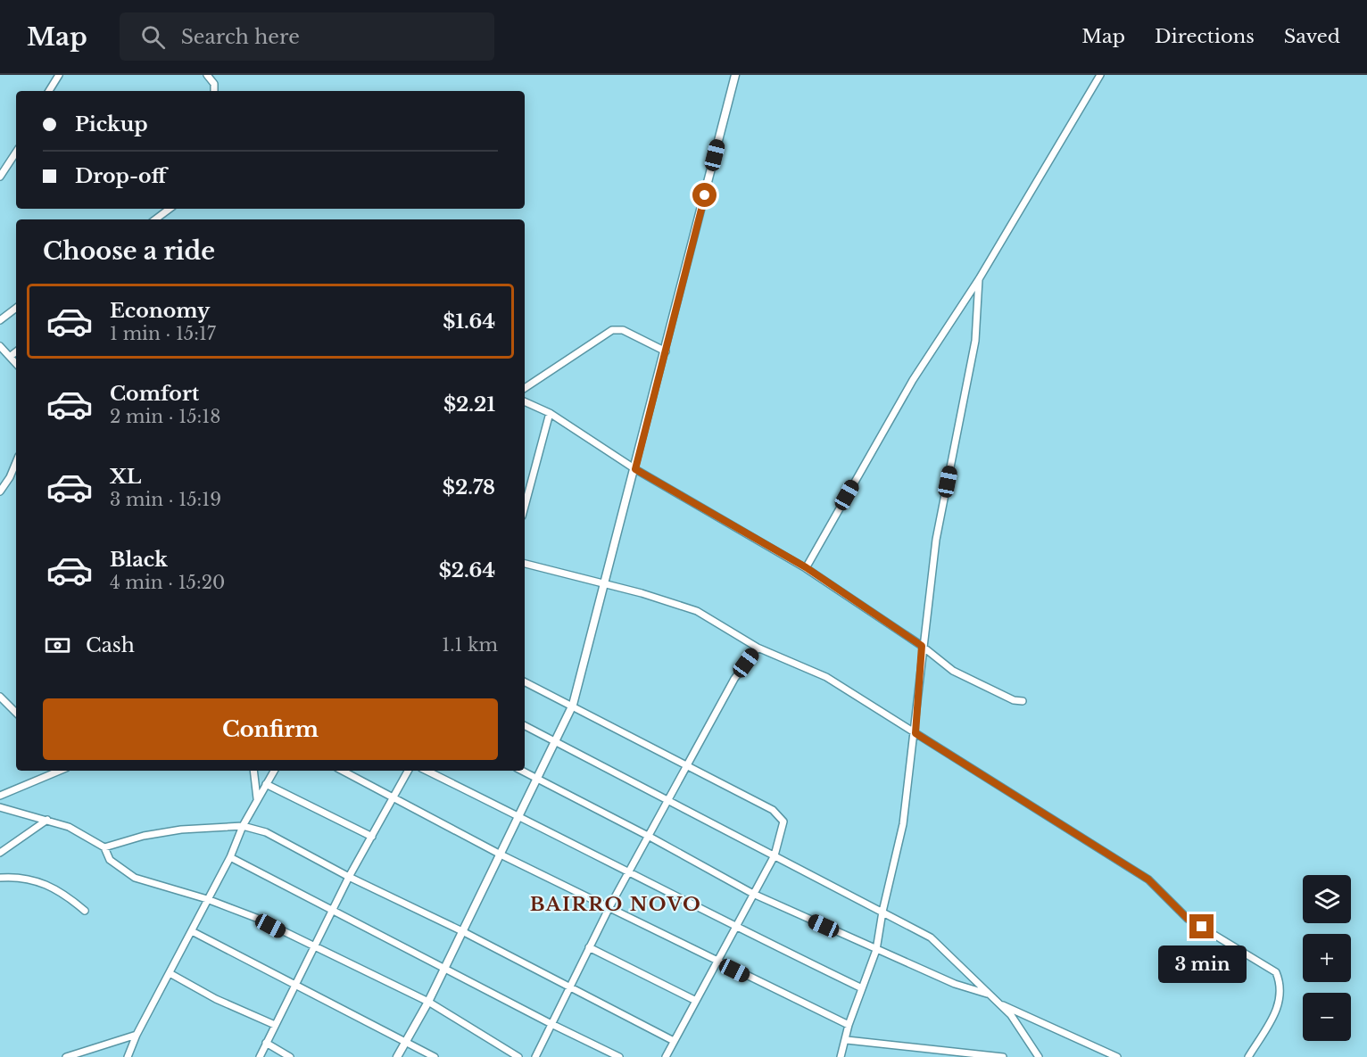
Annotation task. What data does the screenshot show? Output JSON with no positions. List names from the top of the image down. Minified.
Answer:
{"districts":["BAIRRO NOVO"],"page":{"header":"Map","search":"Search here","nav":["Map","Directions","Saved"],"banner":["Pickup","Drop-off"],"heading":"Choose a ride","list":[{"name":"Economy","note":"1 min · 15:17","value":"$1.64"},{"name":"Comfort","note":"2 min · 15:18","value":"$2.21"},{"name":"XL","note":"3 min · 15:19","value":"$2.78"},{"name":"Black","note":"4 min · 15:20","value":"$2.64"}],"pay":["Cash","1.1 km"],"buttons":"Confirm","map_buttons":["+","−"],"bubble":"3 min"}}
